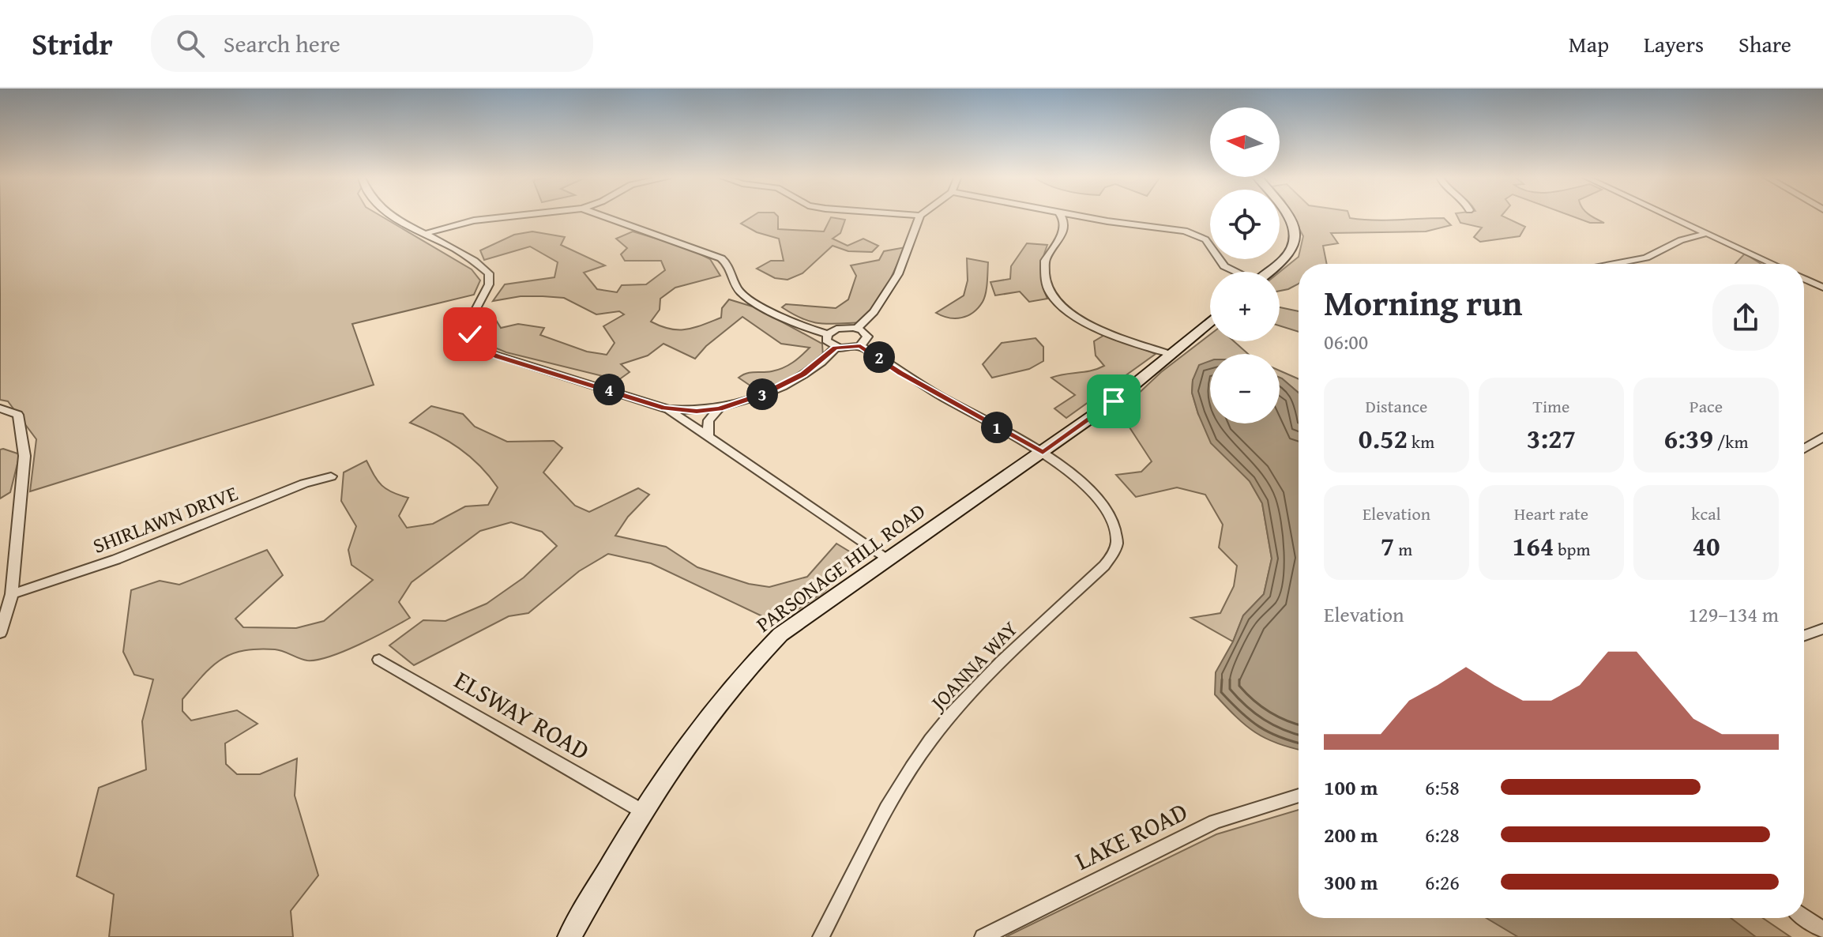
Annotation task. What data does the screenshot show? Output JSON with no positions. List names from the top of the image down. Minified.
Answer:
{"streets":{"street":["SHIRLAWN DRIVE","PARSONAGE HILL ROAD","JOANNA WAY","ELSWAY ROAD","LAKE ROAD"]},"crossings":[["PARSONAGE HILL ROAD","JOANNA WAY"],["PARSONAGE HILL ROAD","ELSWAY ROAD"]],"north":"left","page":{"header":"Stridr","search":"Search here","nav":["Map","Layers","Share"],"map_buttons":["+","−"],"heading":["Morning run","06:00"],"pins":["2","4","3","1"],"stats":[["Distance","0.52 km"],["Time","3:27"],["Pace","6:39 /km"],["Elevation","7 m"],["Heart rate","164 bpm"],["kcal","40"]],"chart":["Elevation","129–134 m"],"list":[{"name":"100 m","note":"6:58"},{"name":"200 m","note":"6:28"},{"name":"300 m","note":"6:26"}]}}
